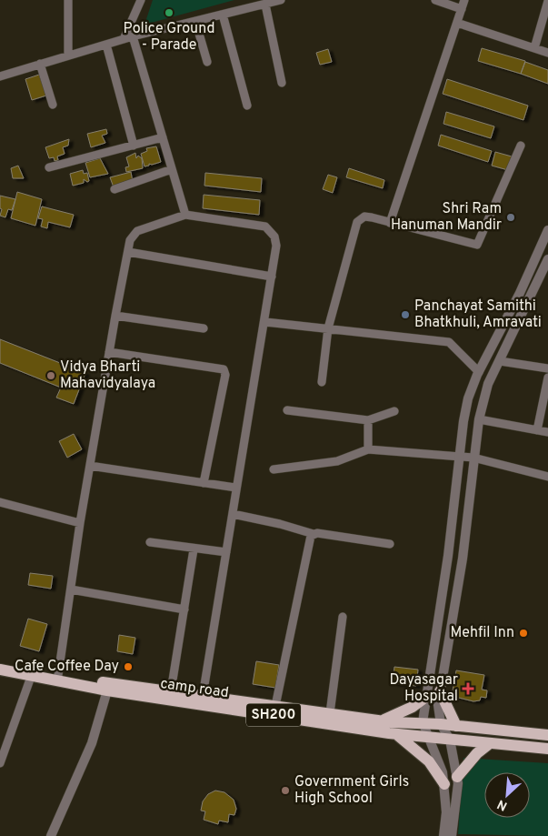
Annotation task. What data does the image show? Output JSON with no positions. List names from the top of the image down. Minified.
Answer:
{"streets":{"main road":["camp road","SH200"]},"places":{"other":["Police Ground - Parade","Shri Ram Hanuman Mandir","Panchayat Samithi Bhatkhuli, Amravati","Vidya Bharti Mahavidyalaya","Mehfil Inn","Cafe Coffee Day","Government Girls High School"],"health":["Dayasagar Hospital"]},"north":"bottom left"}
